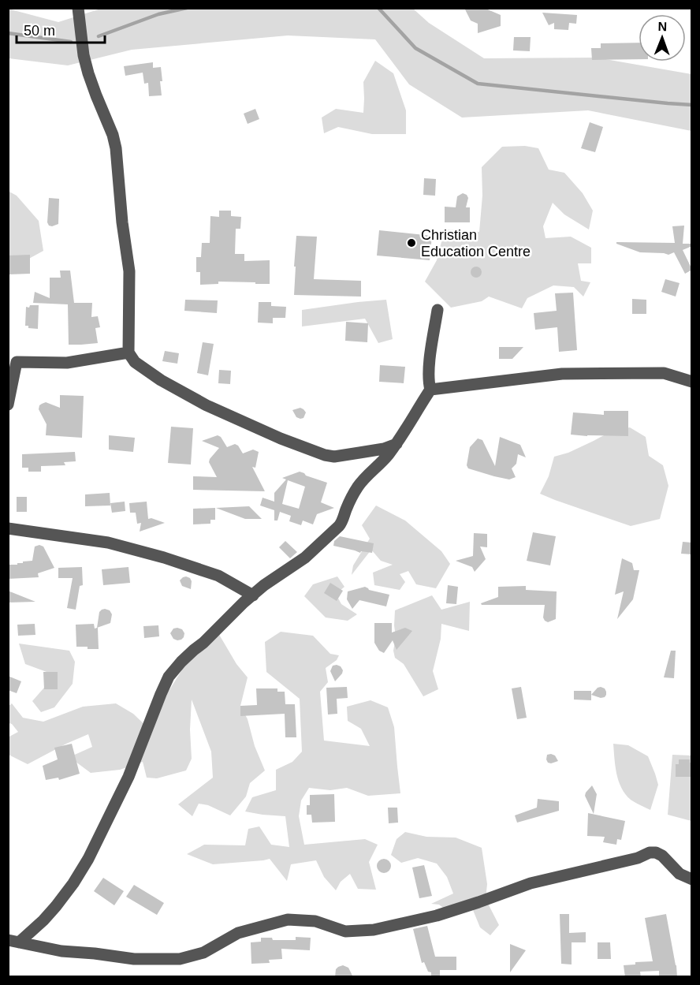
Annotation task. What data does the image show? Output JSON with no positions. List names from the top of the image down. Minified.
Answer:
{"places":["Christian Education Centre"],"scale_bar":"50 m","north":"top"}
